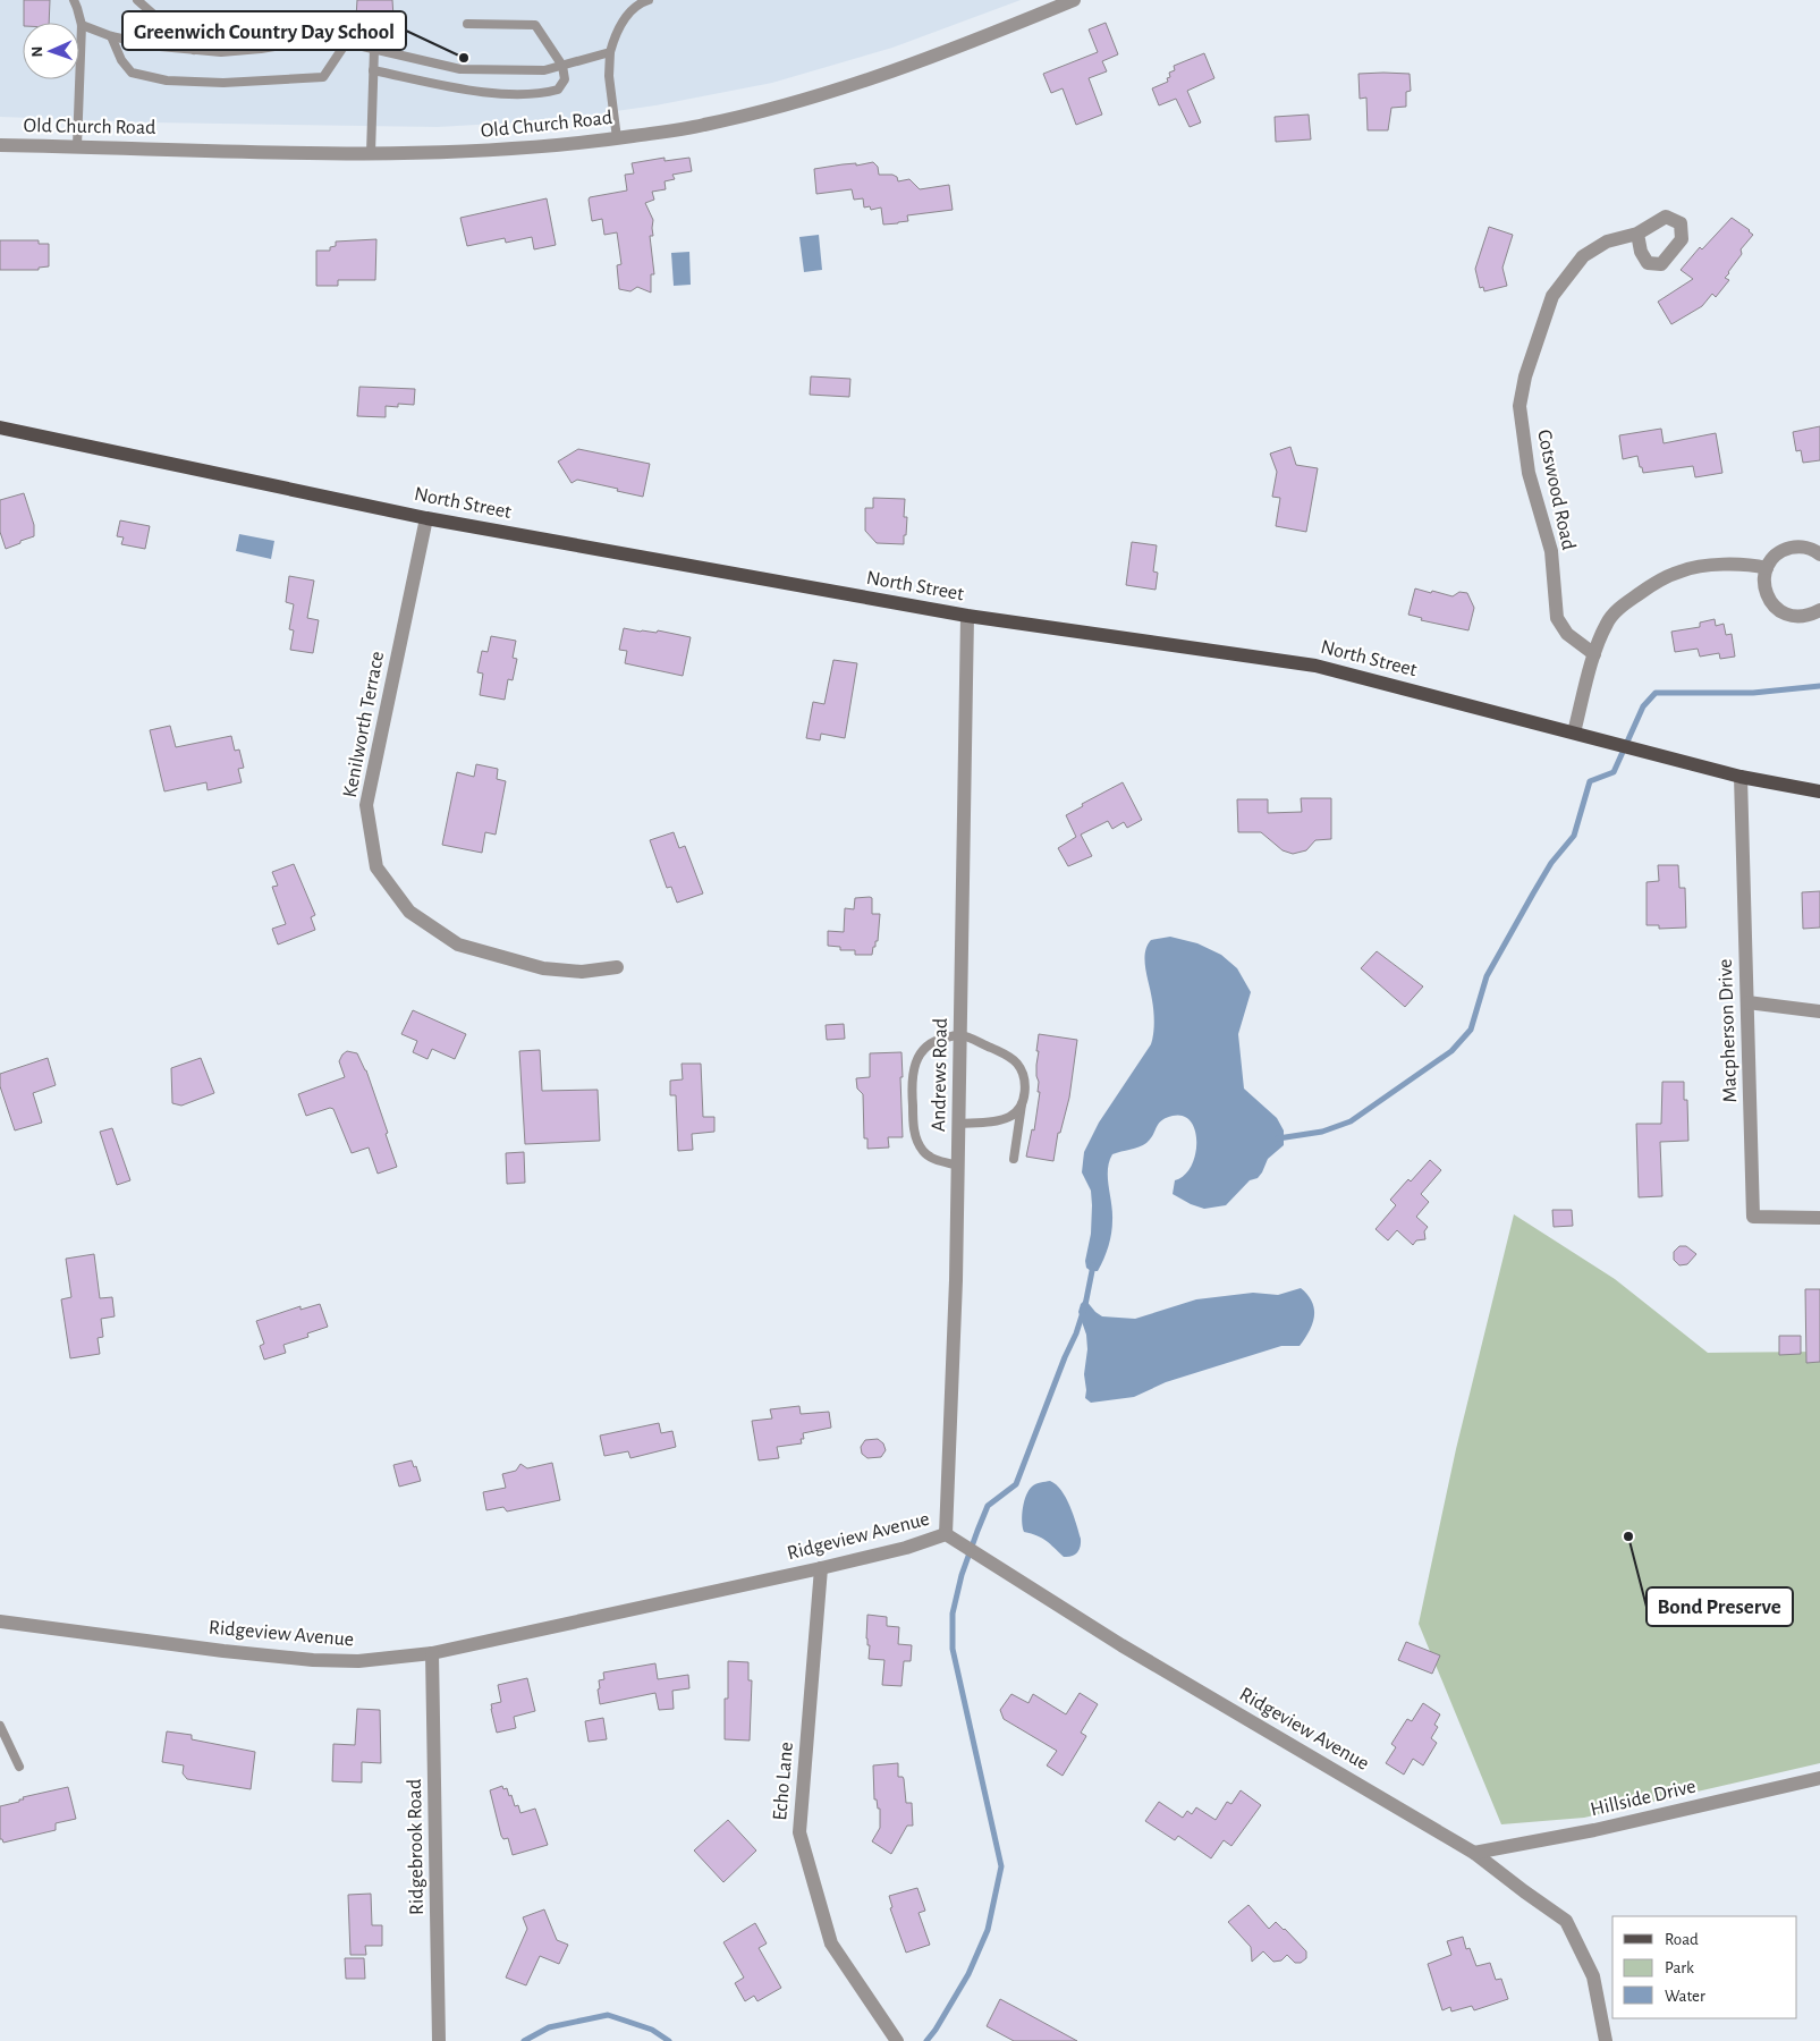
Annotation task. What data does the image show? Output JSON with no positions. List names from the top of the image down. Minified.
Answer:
{"streets":{"main road":["North Street"],"street":["Old Church Road","Cotswood Road","Kenilworth Terrace","Macpherson Drive","Andrews Road","Ridgeview Avenue","Echo Lane","Hillside Drive","Ridgebrook Road"]},"crossings":[["North Street","Kenilworth Terrace"],["North Street","Macpherson Drive"],["North Street","Andrews Road"],["Andrews Road","Ridgeview Avenue"],["Ridgeview Avenue","Echo Lane"],["Ridgeview Avenue","Hillside Drive"],["Ridgeview Avenue","Ridgebrook Road"]],"places":["Greenwich Country Day School","Bond Preserve"],"legend":["Road","Park","Water"],"north":"left"}
